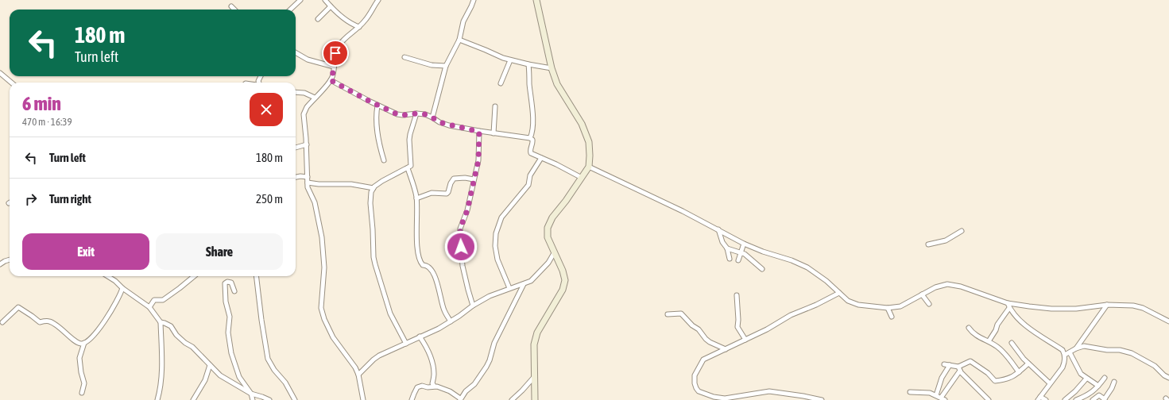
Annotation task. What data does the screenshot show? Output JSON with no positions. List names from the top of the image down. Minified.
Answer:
{"page":{"turn":["180 m","Turn left"],"heading":["6 min","470 m · 16:39"],"list":[{"name":"Turn left","value":"180 m"},{"name":"Turn right","value":"250 m"}],"buttons":["Exit","Share"]}}
